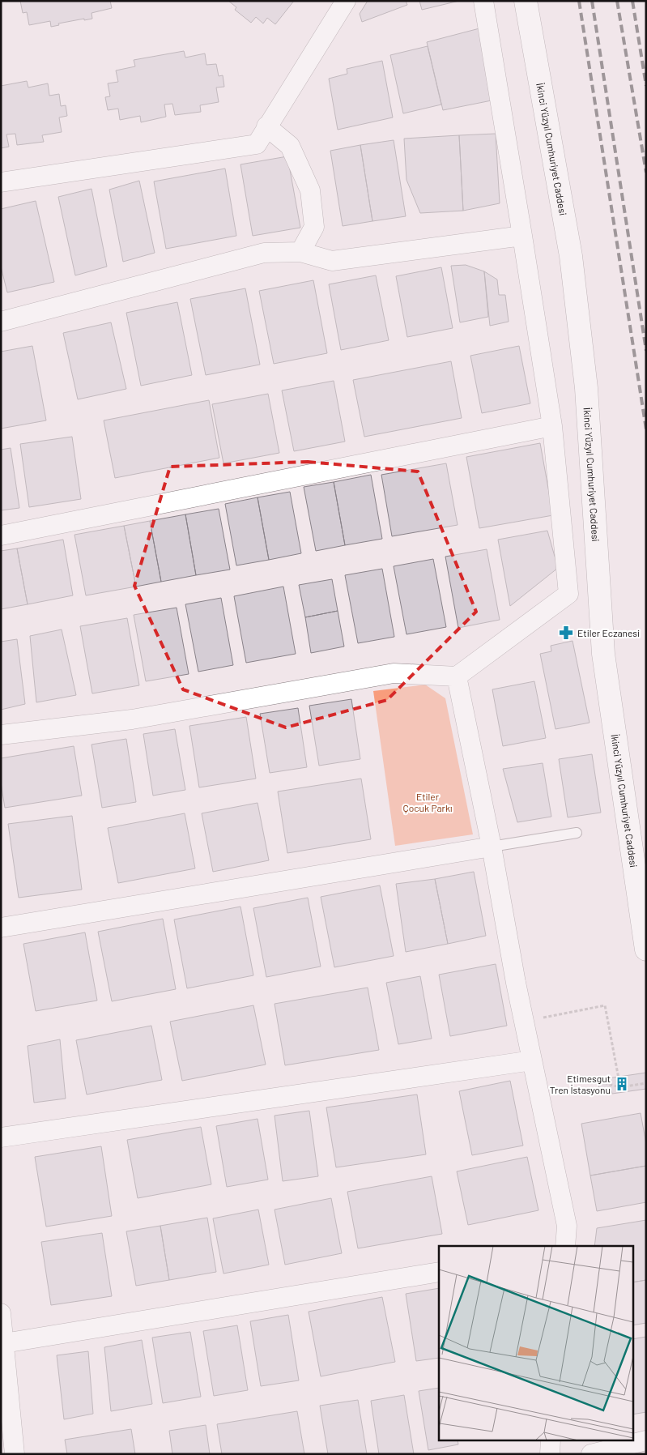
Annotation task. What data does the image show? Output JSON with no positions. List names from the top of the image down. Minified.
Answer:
{"streets":{"main road":["İkinci Yüzyıl Cumhuriyet Caddesi"]},"parks":["Etiler Çocuk Parkı"],"places":{"pharmacy":["Etiler Eczanesi"],"building":["Etimesgut Tren İstasyonu"]}}
